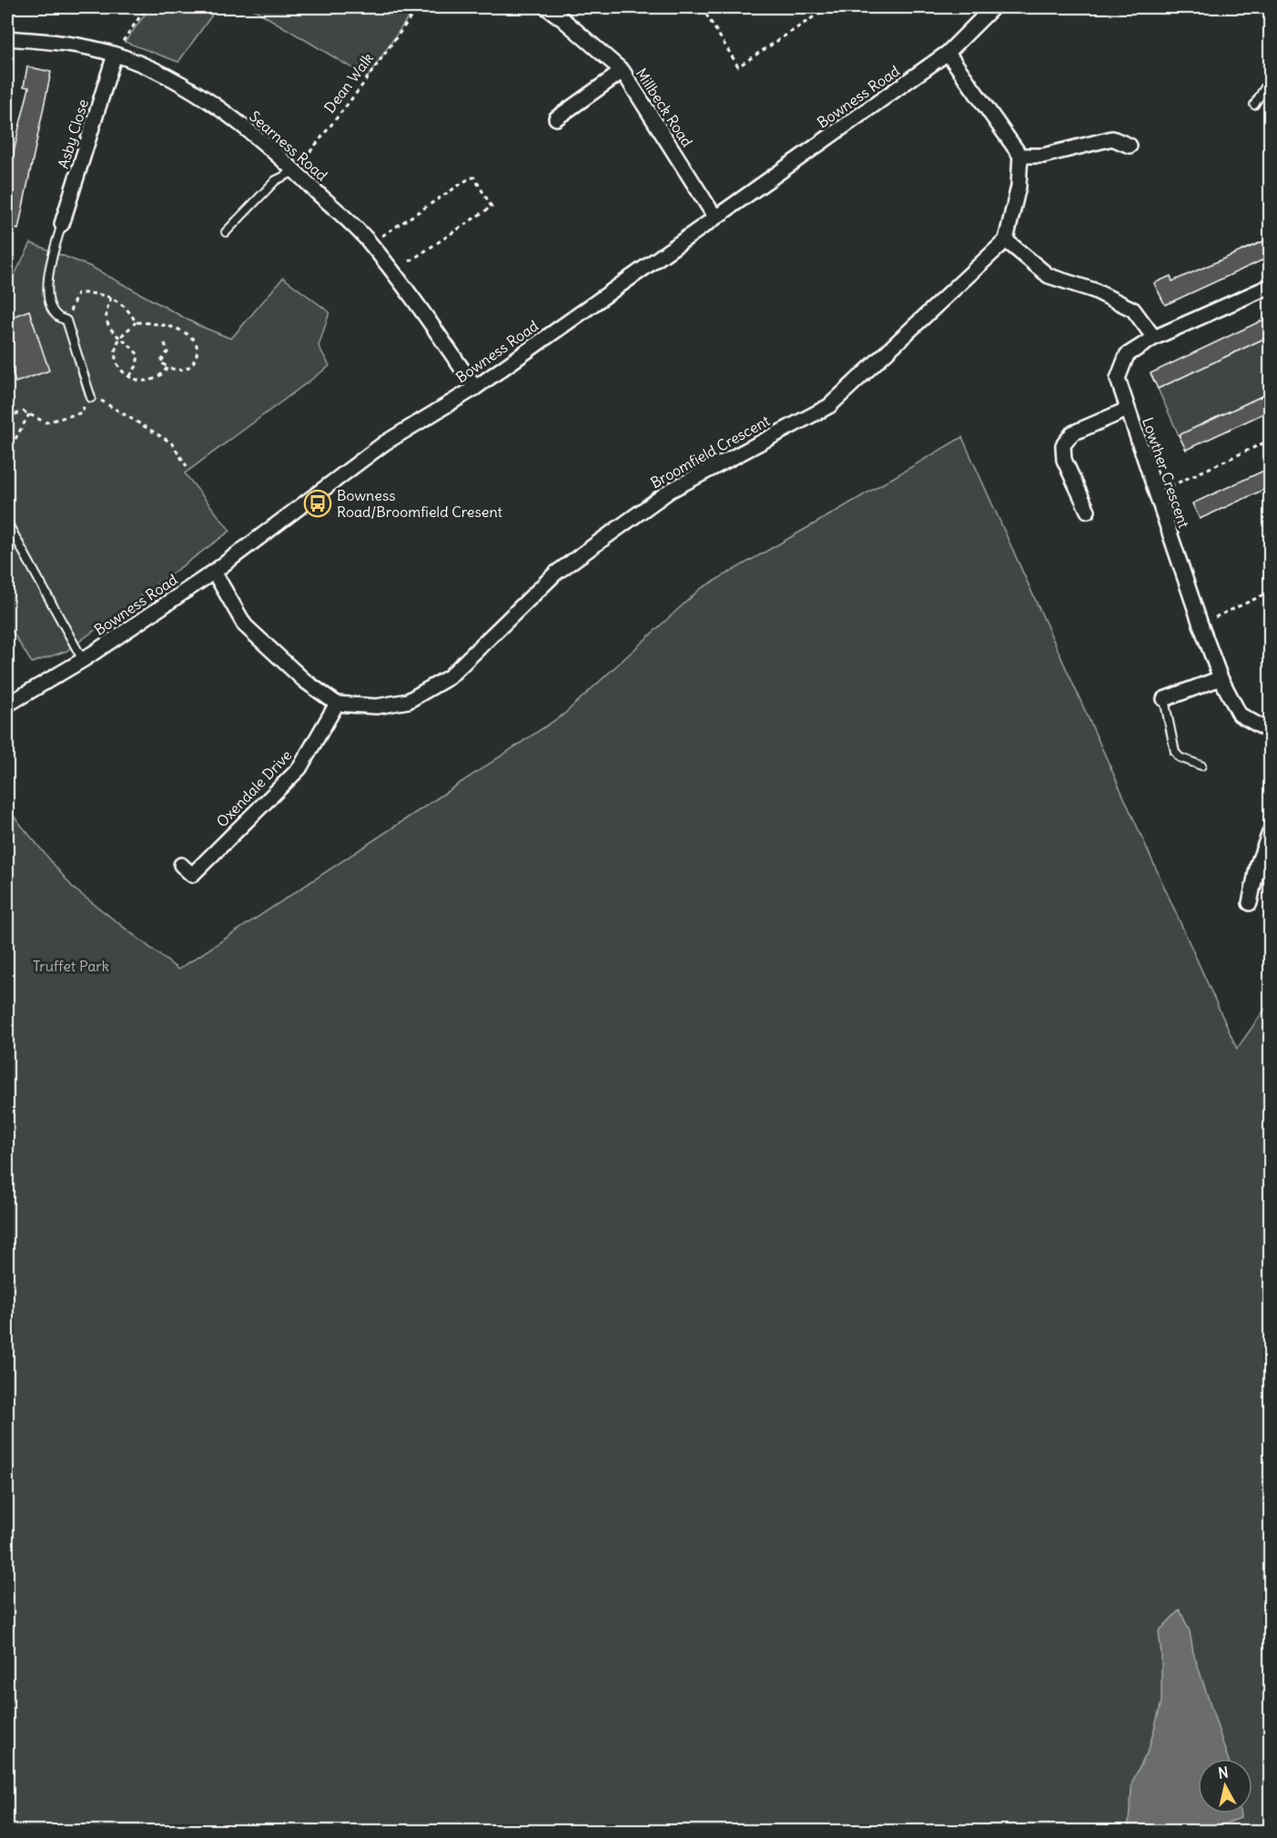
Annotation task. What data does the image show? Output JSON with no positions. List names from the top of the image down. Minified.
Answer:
{"streets":{"street":["Bowness Road","Millbeck Road","Asby Close","Searness Road","Broomfield Crescent","Lowther Crescent","Oxendale Drive"],"path":["Dean Walk"]},"crossings":[["Dean Walk","Searness Road"],["Bowness Road","Millbeck Road"],["Bowness Road","Searness Road"],["Asby Close","Searness Road"],["Broomfield Crescent","Oxendale Drive"]],"parks":["Truffet Park"],"places":{"bus stop":["Bowness Road/Broomfield Cresent"]},"north":"top"}
